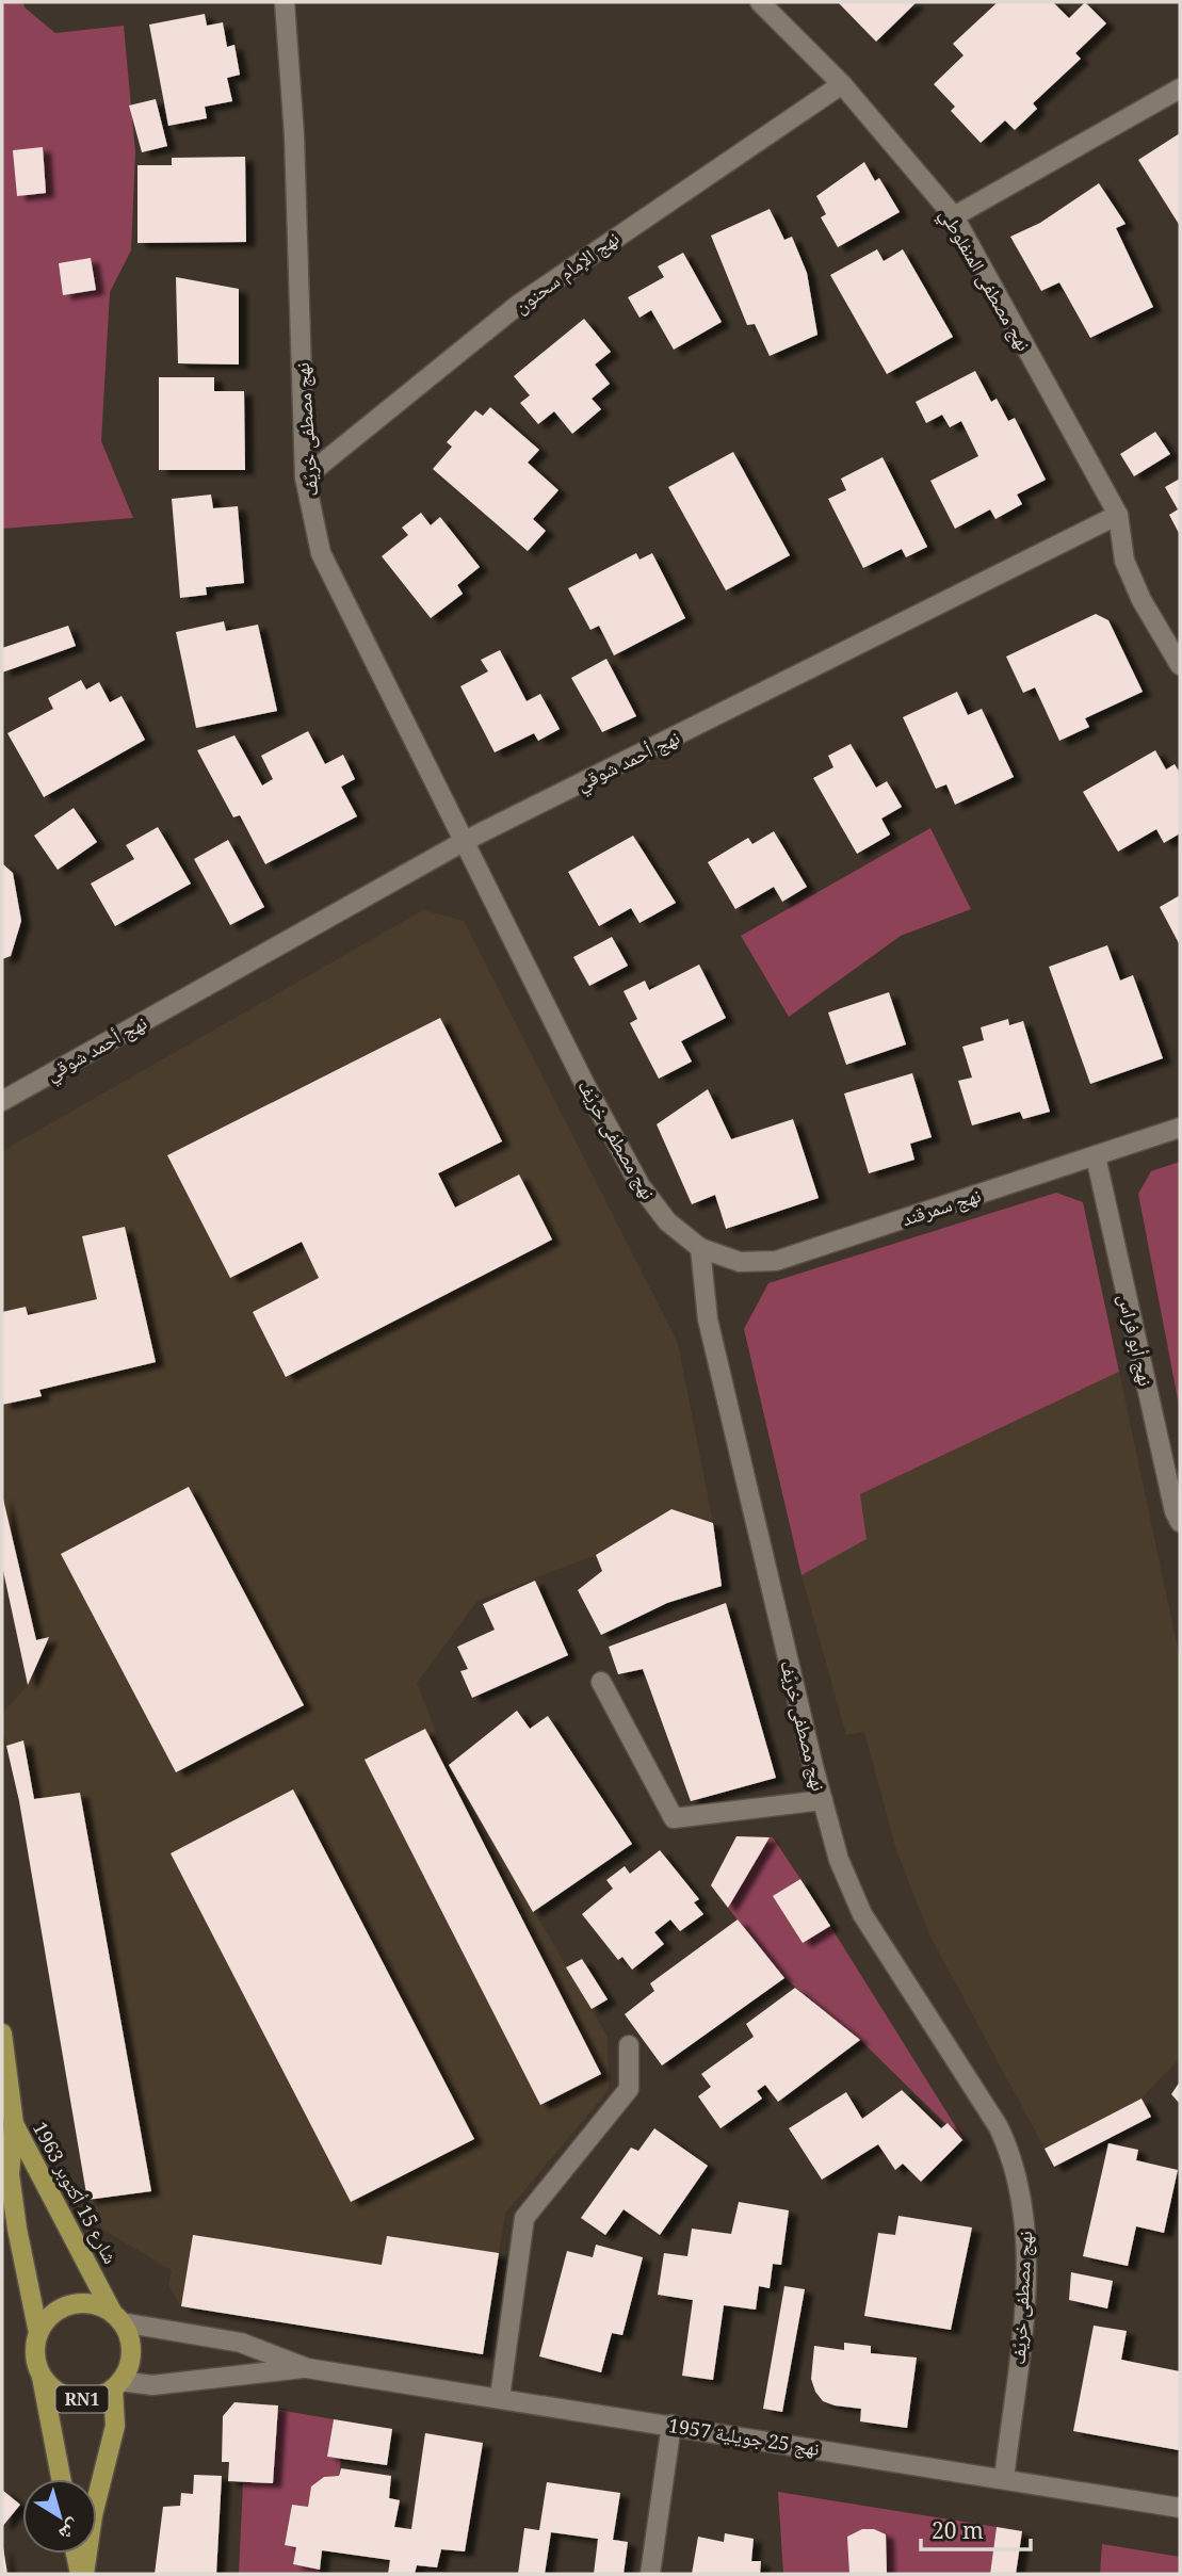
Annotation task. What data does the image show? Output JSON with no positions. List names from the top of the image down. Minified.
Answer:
{"streets":{"main road":["شارع 15 أكتوبر 1963","RN1"],"street":["نهج الإمام سحنون","نهج مصطفى المنفلوطي","نهج مصطفى خريّف","نهج أحمد شوقي","نهج سمرقند","نهج أبو فراس","نهج 25 جويلية 1957"]},"crossings":[["نهج الإمام سحنون","نهج مصطفى المنفلوطي"],["نهج الإمام سحنون","نهج مصطفى خريّف"],["نهج مصطفى المنفلوطي","نهج أحمد شوقي"],["نهج مصطفى خريّف","نهج أحمد شوقي"],["نهج مصطفى خريّف","نهج سمرقند"],["نهج مصطفى خريّف","نهج 25 جويلية 1957"],["نهج سمرقند","نهج أبو فراس"],["شارع 15 أكتوبر 1963","RN1"],["شارع 15 أكتوبر 1963","نهج 25 جويلية 1957"],["RN1","نهج 25 جويلية 1957"]],"scale_bar":"20 m","north":"bottom right"}
